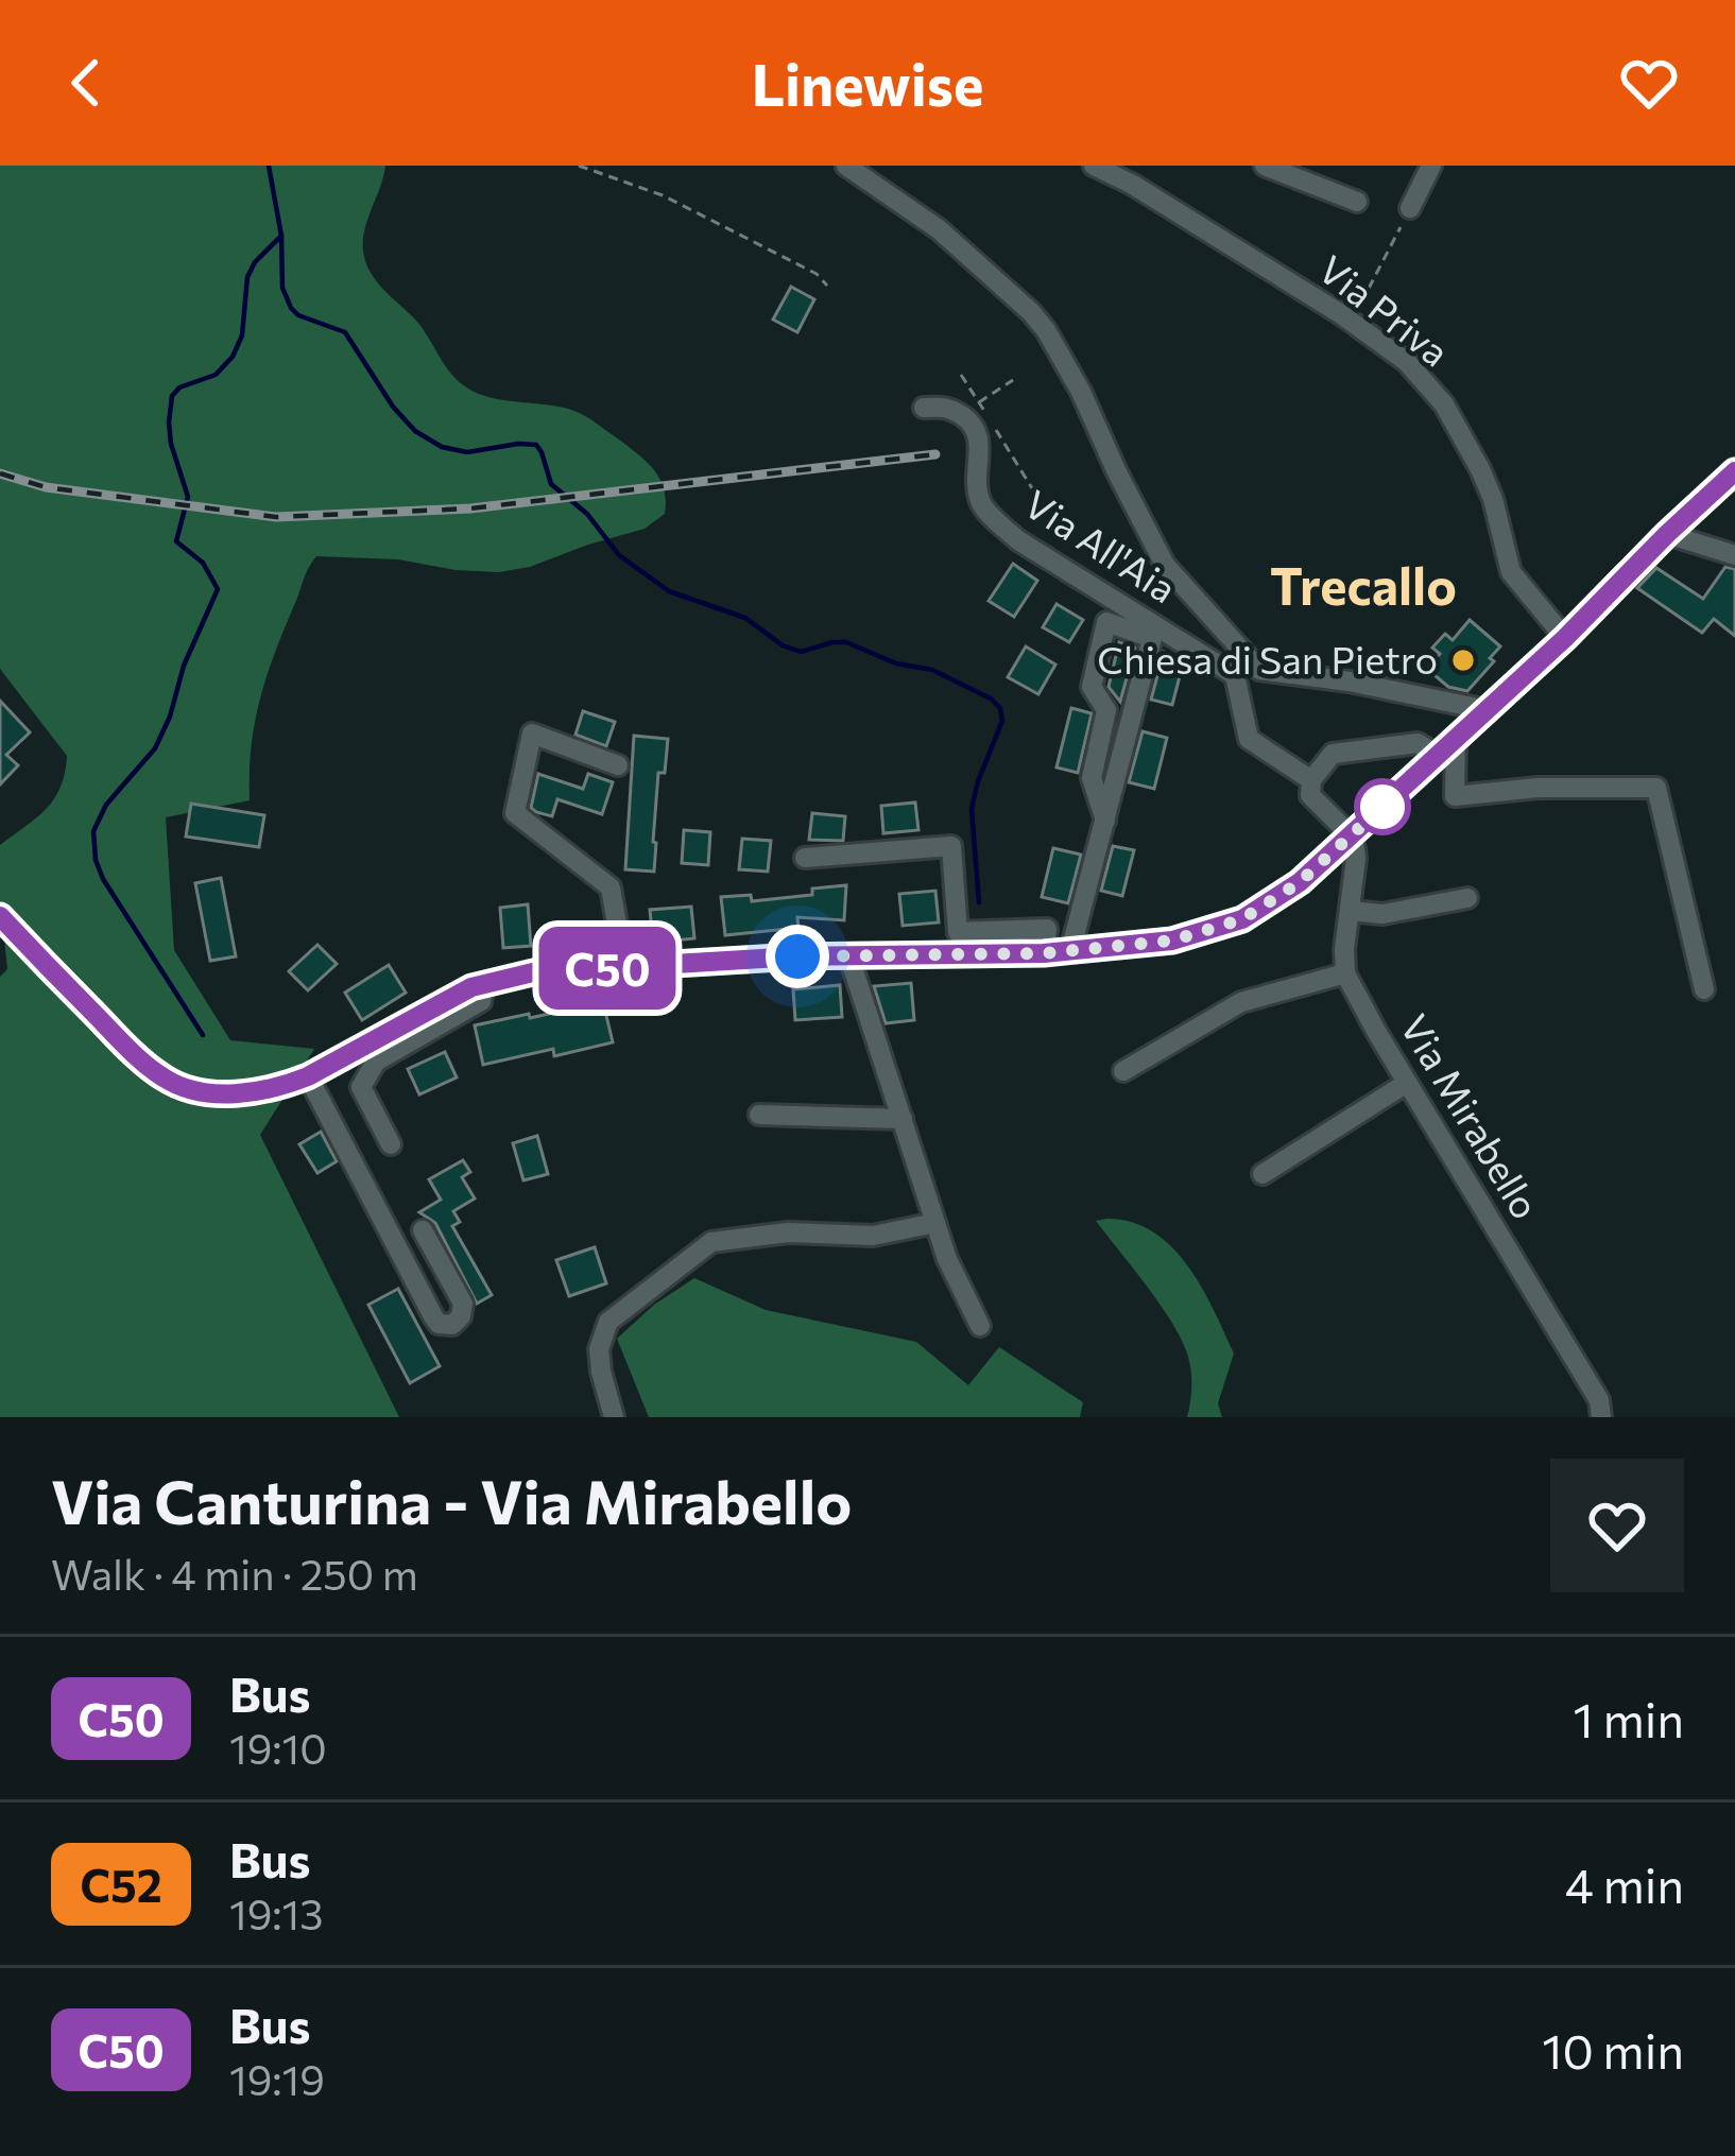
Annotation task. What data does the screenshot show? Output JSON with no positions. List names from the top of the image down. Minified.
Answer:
{"streets":{"street":["Via Priva","Via All'Aia","Via Mirabello"]},"districts":["Trecallo"],"places":["Chiesa di San Pietro"],"lines":["bus line C50"],"page":{"header":"Linewise","on_map":"C50","heading":["Via Canturina - Via Mirabello","Walk · 4 min · 250 m"],"list":[{"mark":"C50","name":"Bus","note":"19:10","value":"1 min"},{"mark":"C52","name":"Bus","note":"19:13","value":"4 min"},{"mark":"C50","name":"Bus","note":"19:19","value":"10 min"}]}}
